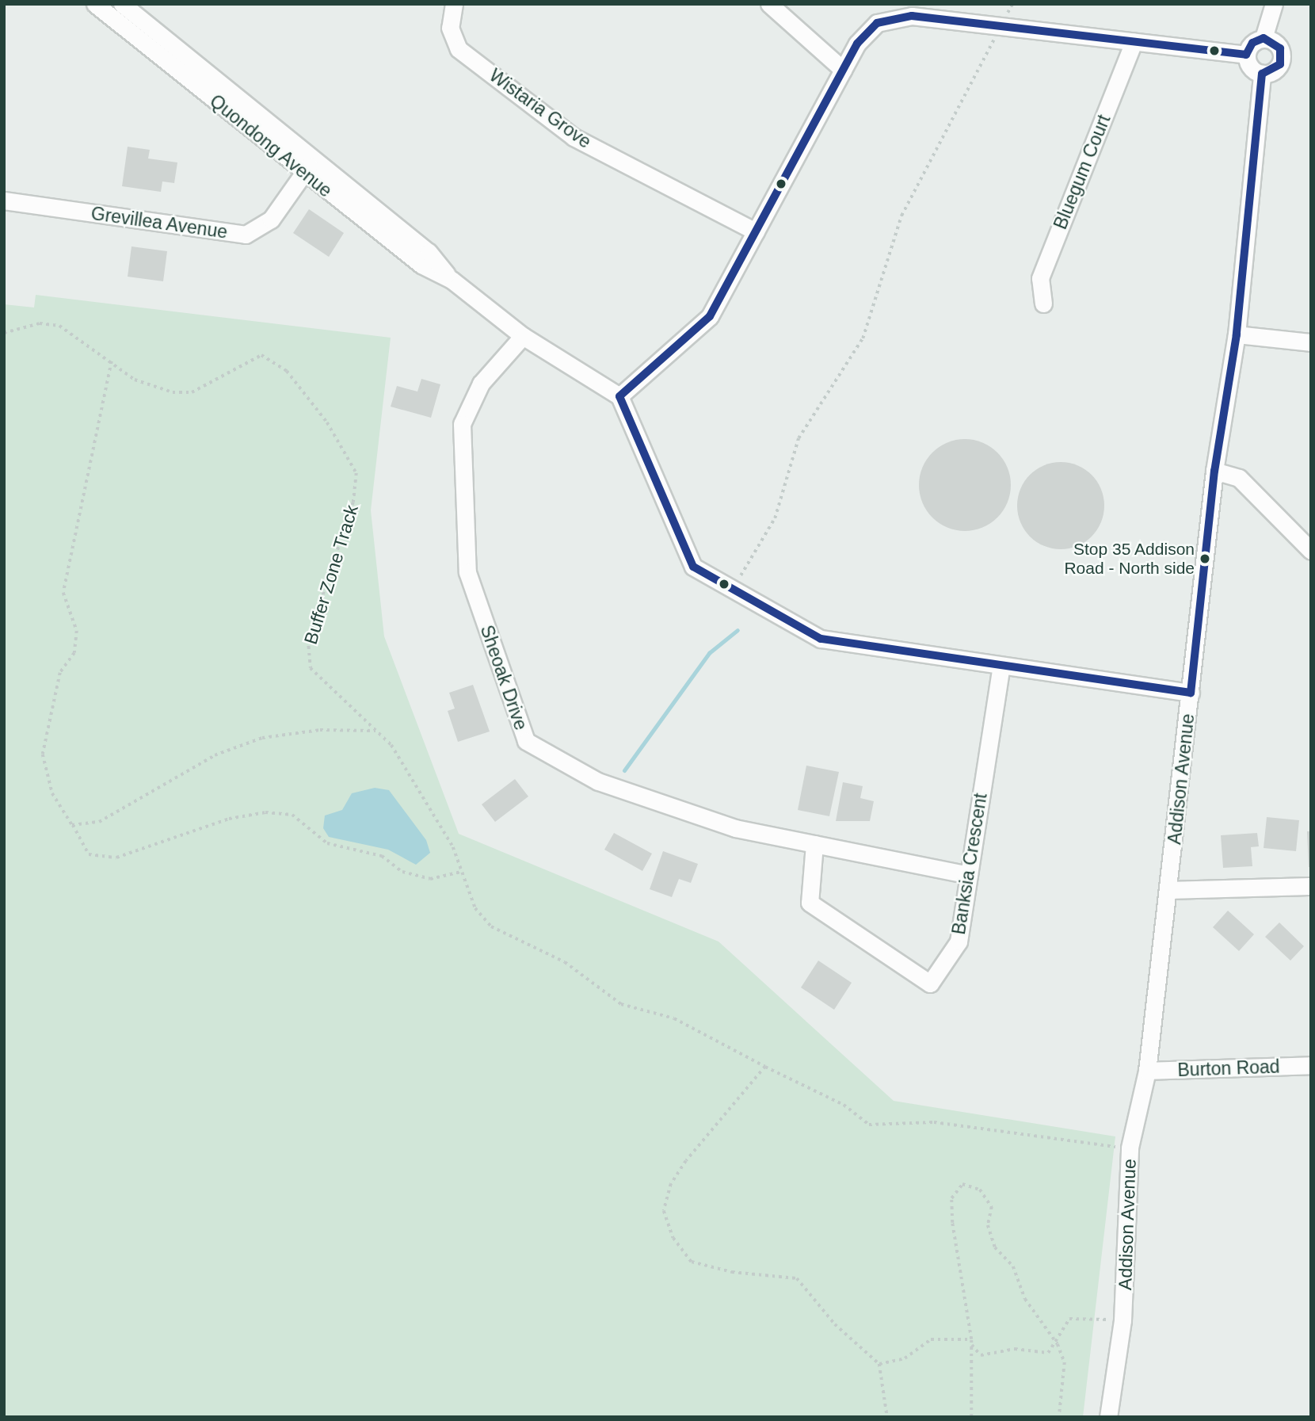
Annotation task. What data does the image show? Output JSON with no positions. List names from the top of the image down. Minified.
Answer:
{"streets":{"street":["Wistaria Grove","Quondong Avenue","Bluegum Court","Grevillea Avenue","Sheoak Drive","Addison Avenue","Banksia Crescent","Burton Road"],"path":["Buffer Zone Track"]},"crossings":[["Quondong Avenue","Grevillea Avenue"],["Quondong Avenue","Sheoak Drive"],["Buffer Zone Track","Addison Avenue"],["Sheoak Drive","Banksia Crescent"],["Addison Avenue","Burton Road"]],"places":["Stop 35 Addison Road - North side"]}
